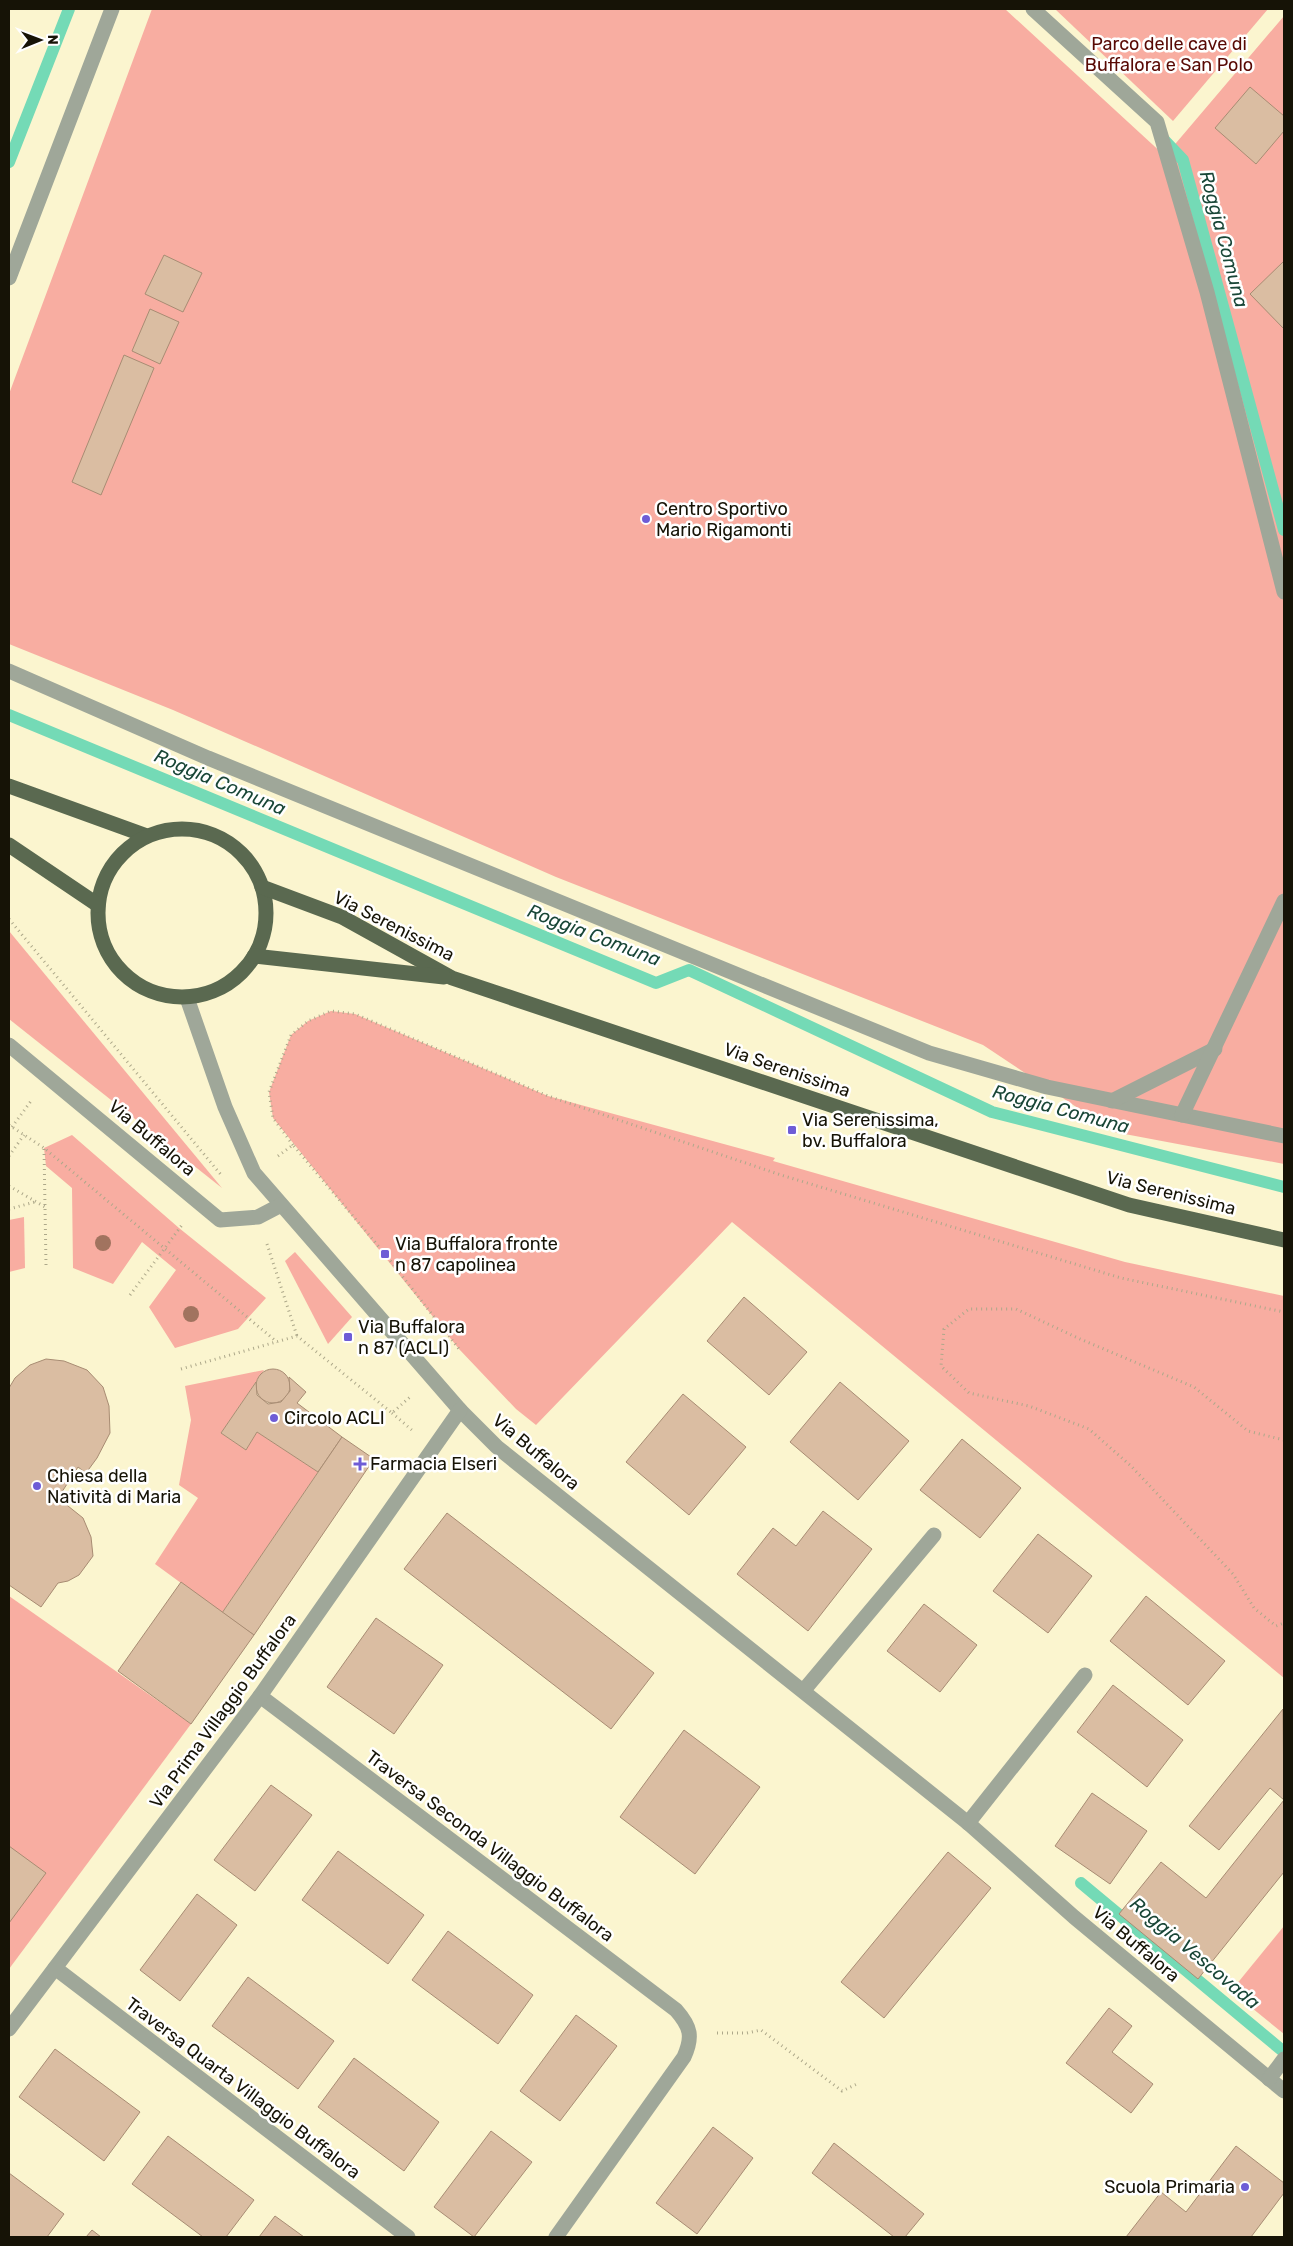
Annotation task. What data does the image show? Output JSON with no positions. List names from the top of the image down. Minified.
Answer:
{"streets":{"main road":["Via Serenissima"],"street":["Via Buffalora","Via Prima Villaggio Buffalora","Traversa Seconda Villaggio Buffalora","Traversa Quarta Villaggio Buffalora"]},"crossings":[["Via Serenissima","Via Buffalora"],["Via Buffalora","Via Prima Villaggio Buffalora"],["Via Prima Villaggio Buffalora","Traversa Seconda Villaggio Buffalora"],["Via Prima Villaggio Buffalora","Traversa Quarta Villaggio Buffalora"]],"water":["Roggia Comuna","Roggia Vescovada"],"parks":["Parco delle cave di Buffalora e San Polo"],"places":{"other":["Centro Sportivo Mario Rigamonti","Circolo ACLI","Chiesa della Natività di Maria","Scuola Primaria"],"transit":["Via Serenissima, bv. Buffalora","Via Buffalora fronte n 87 capolinea","Via Buffalora n 87 (ACLI)"],"health":["Farmacia Elseri"]},"north":"right"}
